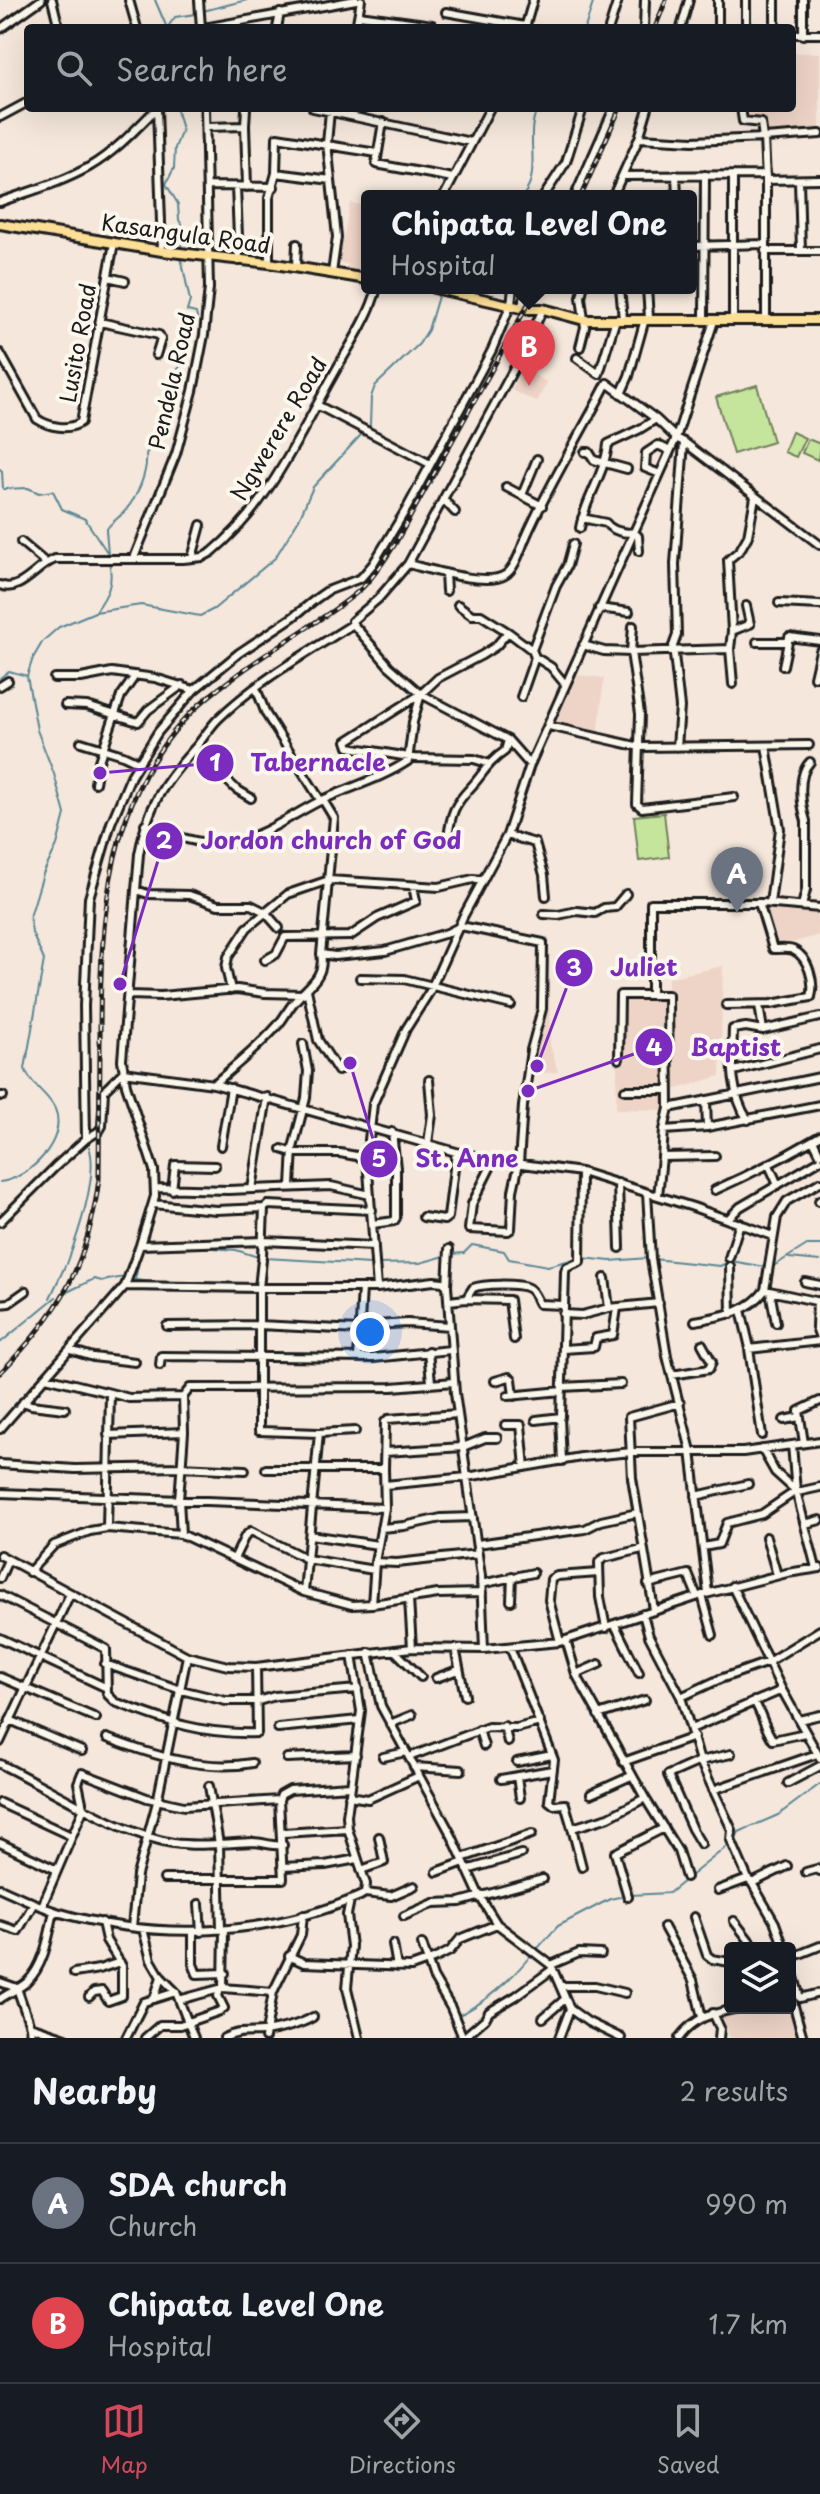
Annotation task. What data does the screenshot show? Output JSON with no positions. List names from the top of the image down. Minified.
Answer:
{"streets":{"main road":["Kasangula Road"],"street":["Lusito Road","Pendela Road","Ngwerere Road"]},"crossings":[["Kasangula Road","Lusito Road"],["Kasangula Road","Pendela Road"]],"places":["Tabernacle","Jordon church of God","St. Anne","Juliet","Baptist"],"page":{"search":"Search here","popup":["Chipata Level One","Hospital"],"pins":["B","A"],"heading":["Nearby","2 results"],"list":[{"mark":"A","name":"SDA church","note":"Church","value":"990 m"},{"mark":"B","name":"Chipata Level One","note":"Hospital","value":"1.7 km"}],"nav":["Map","Directions","Saved"]}}
